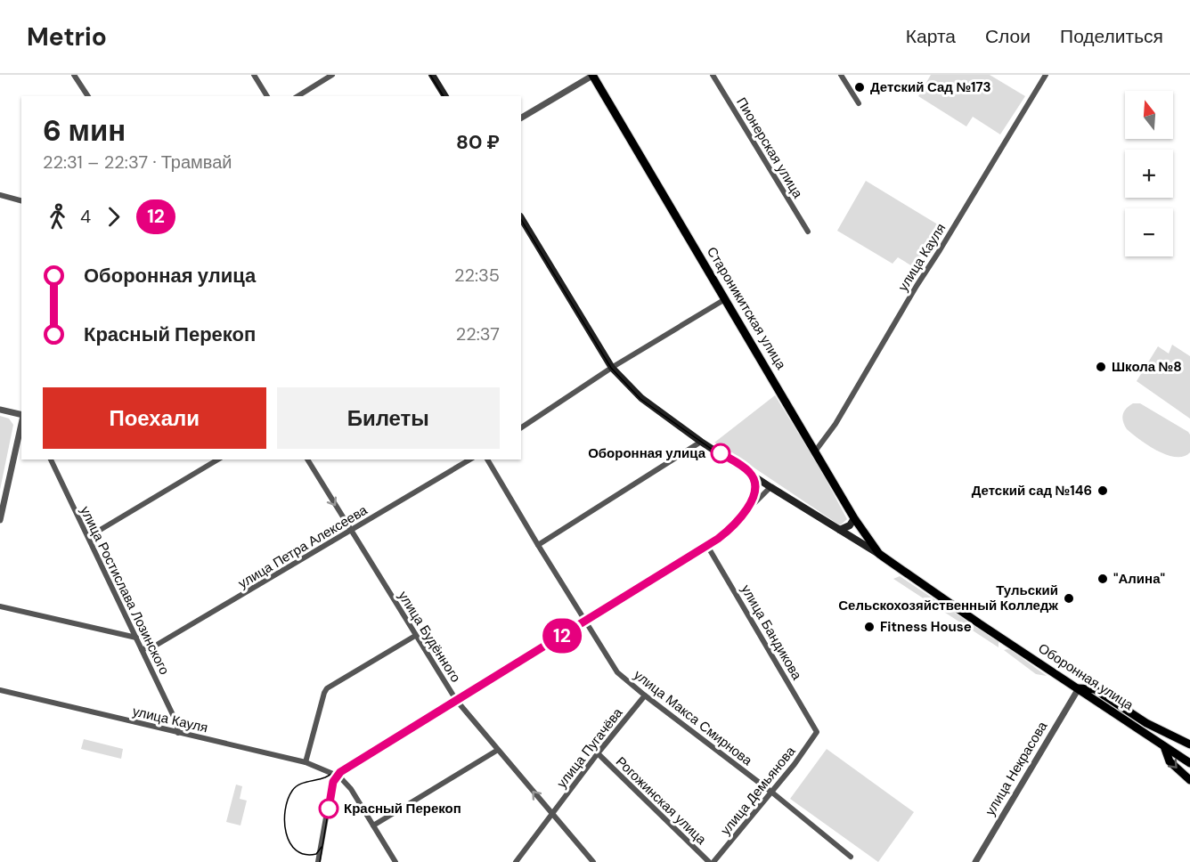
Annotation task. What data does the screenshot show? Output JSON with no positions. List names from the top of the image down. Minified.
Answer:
{"streets":{"main road":["Староникитская улица","Оборонная улица"],"street":["Пионерская улица","улица Кауля","улица Петра Алексеева","улица Ростислава Лозинского","улица Бандикова","улица Будённого","улица Макса Смирнова","улица Пугачёва","улица Некрасова","улица Демьянова","Рогожинская улица"]},"crossings":[["улица Кауля","Староникитская улица"],["улица Кауля","улица Ростислава Лозинского"],["Староникитская улица","Оборонная улица"],["улица Петра Алексеева","улица Ростислава Лозинского"],["улица Петра Алексеева","улица Будённого"],["улица Бандикова","улица Демьянова"],["улица Будённого","улица Пугачёва"],["Оборонная улица","улица Некрасова"],["улица Макса Смирнова","улица Пугачёва"],["улица Макса Смирнова","улица Демьянова"],["улица Пугачёва","Рогожинская улица"]],"places":["Детский Сад №173","Школа №8","Оборонная улица","Детский сад №146","\"Алина\"","Тульский Сельскохозяйственный Колледж","Fitness House","Красный Перекоп"],"lines":["tram line 12"],"north":"top","page":{"header":"Metrio","nav":["Карта","Слои","Поделиться"],"on_map":"12","map_buttons":["+","−"],"heading":["6 мин","22:31 – 22:37 · Трамвай","80 ₽"],"legs":["4","12"],"list":[{"name":"Оборонная улица","value":"22:35"},{"name":"Красный Перекоп","value":"22:37"}],"buttons":["Поехали","Билеты"]}}
